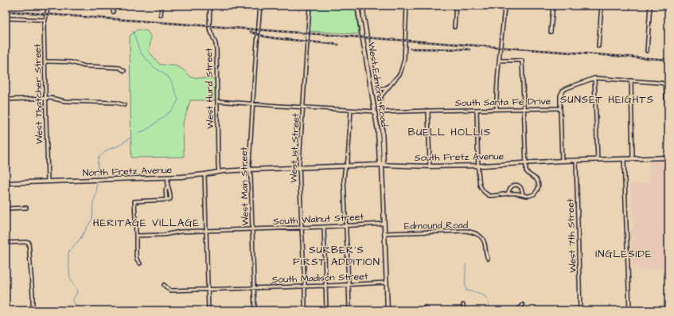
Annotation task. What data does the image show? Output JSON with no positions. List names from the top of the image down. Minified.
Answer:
{"streets":{"street":["West Edmond Road","West Hurd Street","West Thatcher Street","South Santa Fe Drive","West 1st Street","South Fretz Avenue","North Fretz Avenue","West Main Street","South Walnut Street","Edmound Road","West 7th Street","South Madison Street"]},"crossings":[["West Edmond Road","South Santa Fe Drive"],["West Edmond Road","South Fretz Avenue"],["West Edmond Road","South Walnut Street"],["West Edmond Road","Edmound Road"],["West Edmond Road","South Madison Street"],["West Hurd Street","North Fretz Avenue"],["West Thatcher Street","North Fretz Avenue"],["West 1st Street","South Fretz Avenue"],["West 1st Street","South Walnut Street"],["West 1st Street","South Madison Street"],["South Fretz Avenue","North Fretz Avenue"],["South Fretz Avenue","West Main Street"],["South Fretz Avenue","West 7th Street"],["North Fretz Avenue","West Main Street"],["West Main Street","South Walnut Street"],["West Main Street","South Madison Street"]],"districts":["SUNSET HEIGHTS","BUELL HOLLIS","HERITAGE VILLAGE","SURBER'S FIRST ADDITION","INGLESIDE"]}
